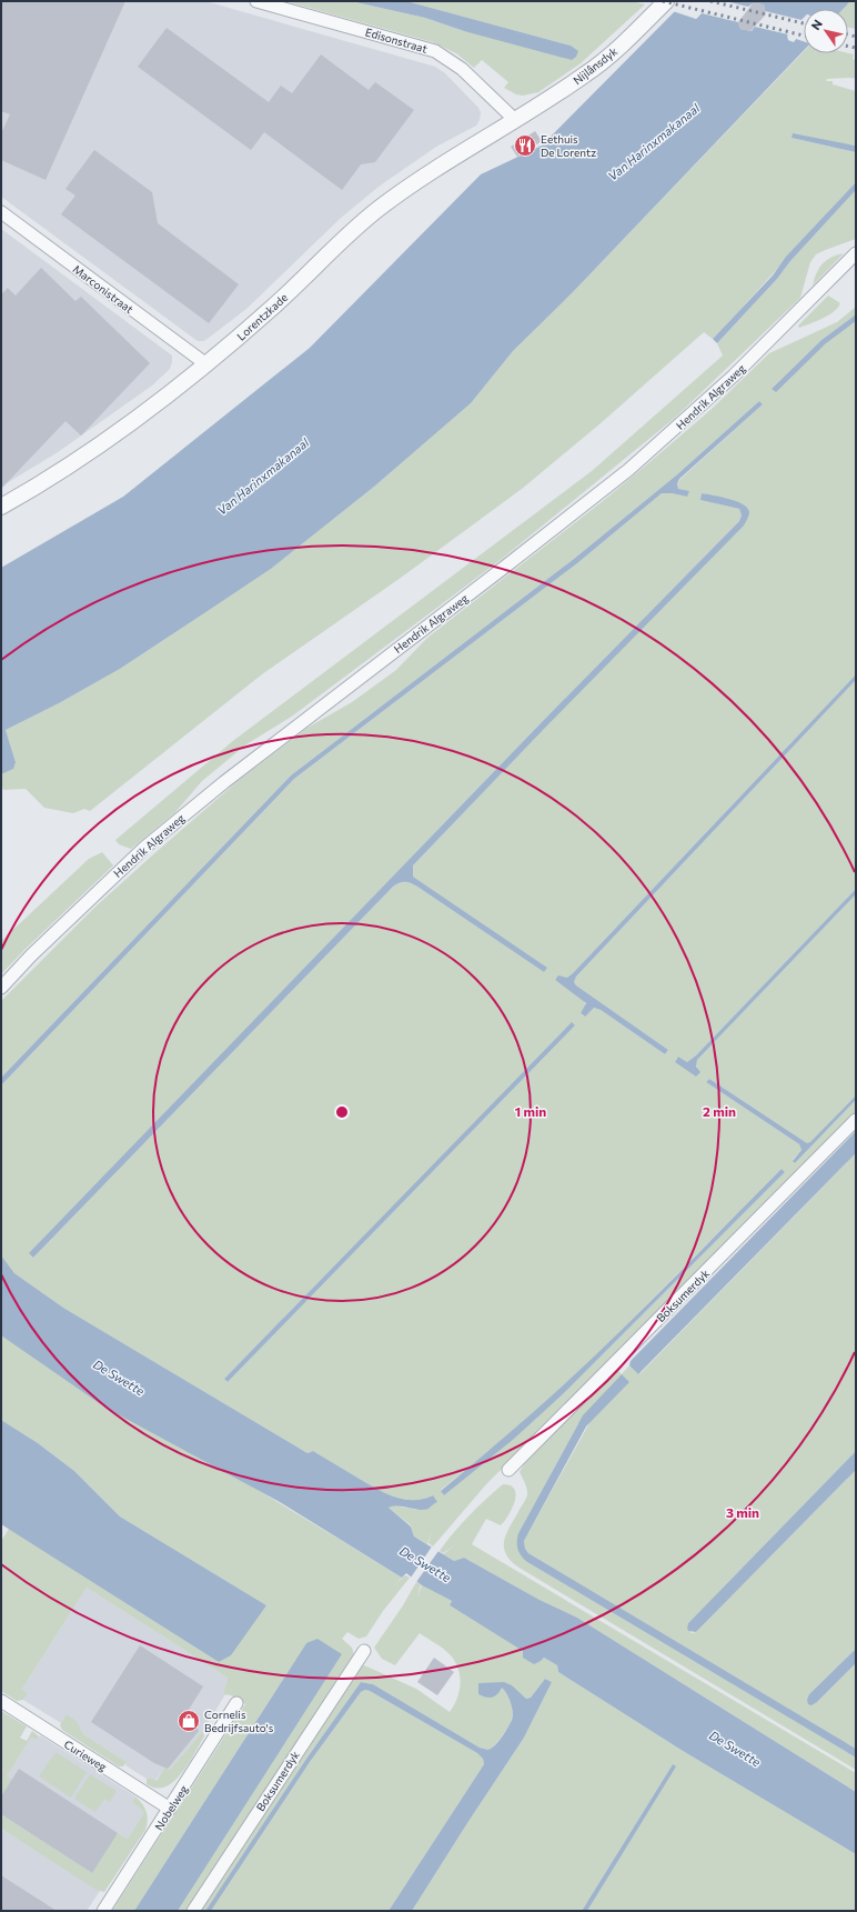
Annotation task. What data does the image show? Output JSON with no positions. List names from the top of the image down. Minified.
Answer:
{"streets":{"street":["Edisonstraat","Nijlânsdyk","Marconistraat","Lorentzkade","Hendrik Algraweg","Boksumerdyk","Curieweg","Nobelweg"]},"crossings":[["Edisonstraat","Nijlânsdyk"],["Edisonstraat","Lorentzkade"],["Nijlânsdyk","Lorentzkade"],["Marconistraat","Lorentzkade"],["Curieweg","Nobelweg"]],"water":["Van Harinxmakanaal","De Swette"],"places":{"restaurant":["Eethuis De Lorentz"],"shop":["Cornelis Bedrijfsauto's"]},"north":"top left","rings":["1 min","2 min","3 min"]}
